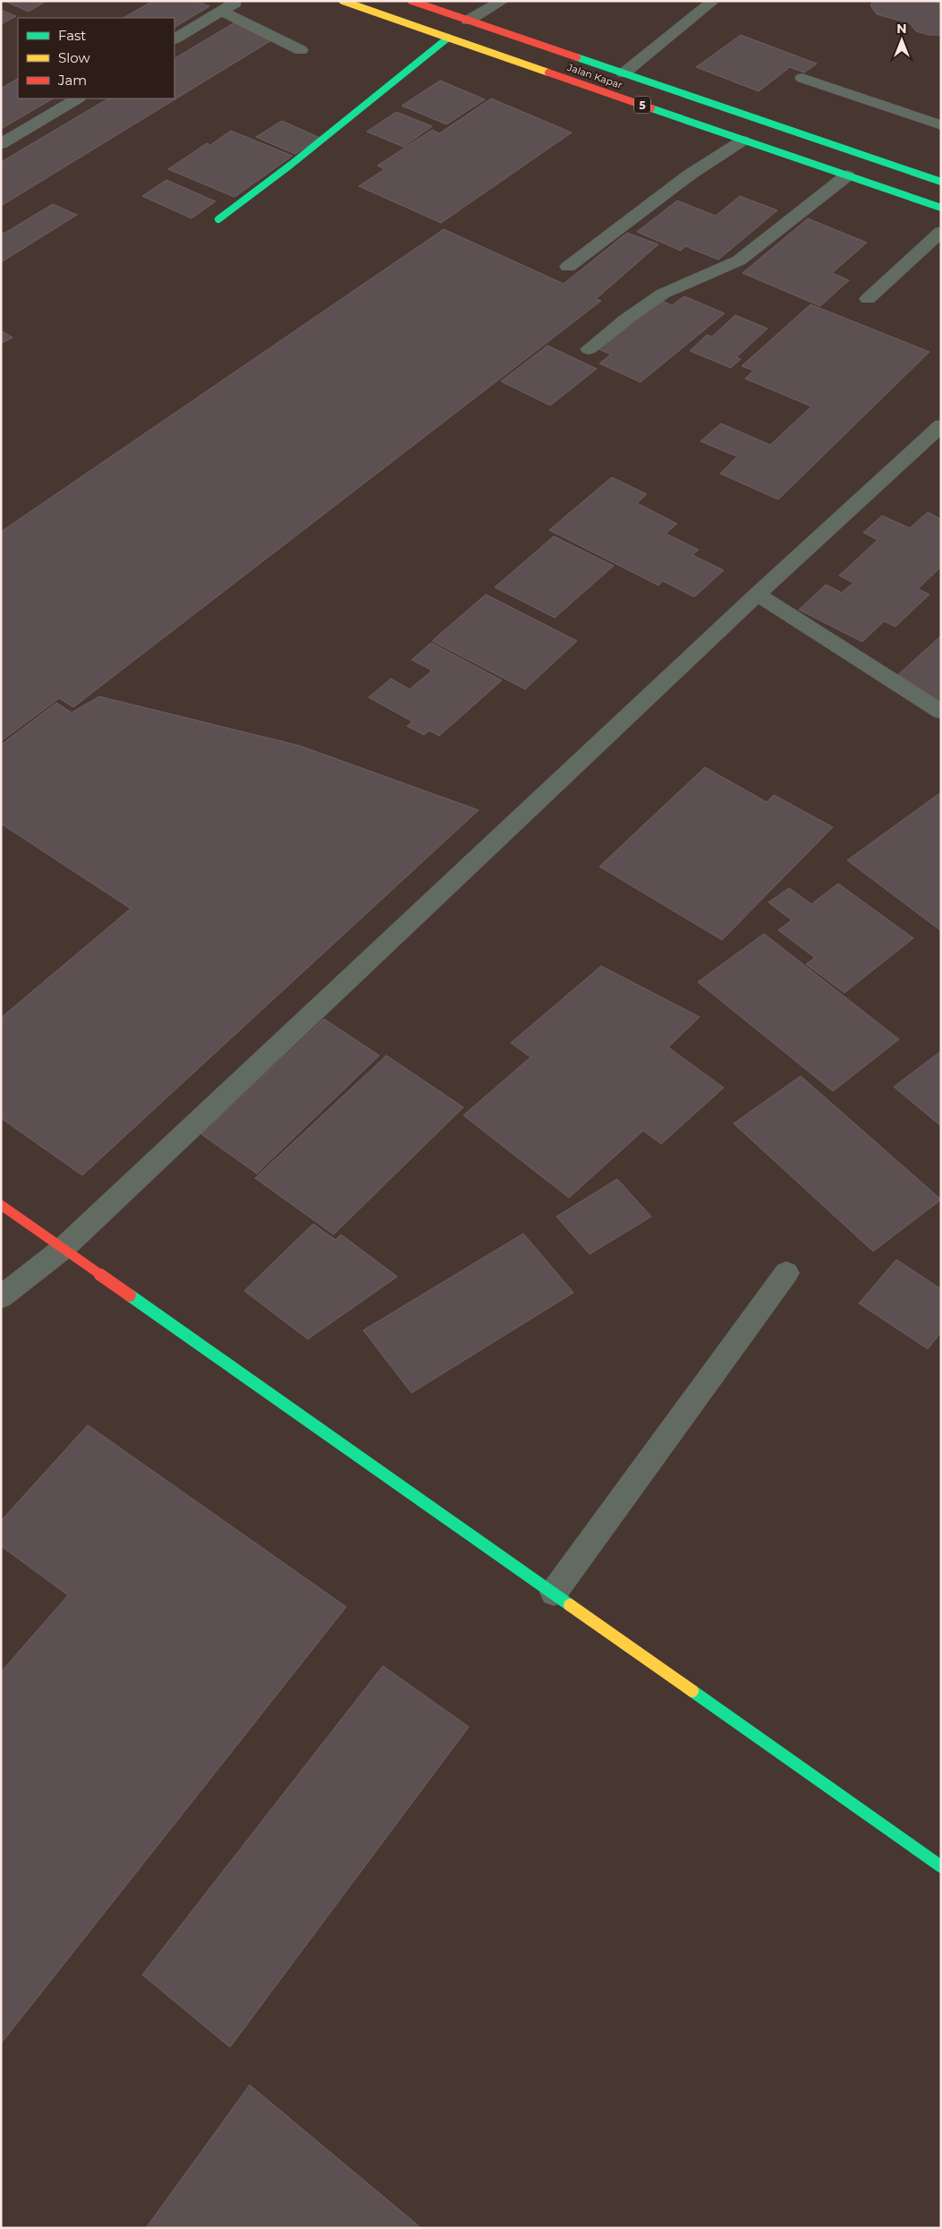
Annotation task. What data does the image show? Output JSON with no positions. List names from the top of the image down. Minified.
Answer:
{"streets":{"main road":["Jalan Kapar","5"]},"legend":["Fast","Slow","Jam"],"north":"top"}
